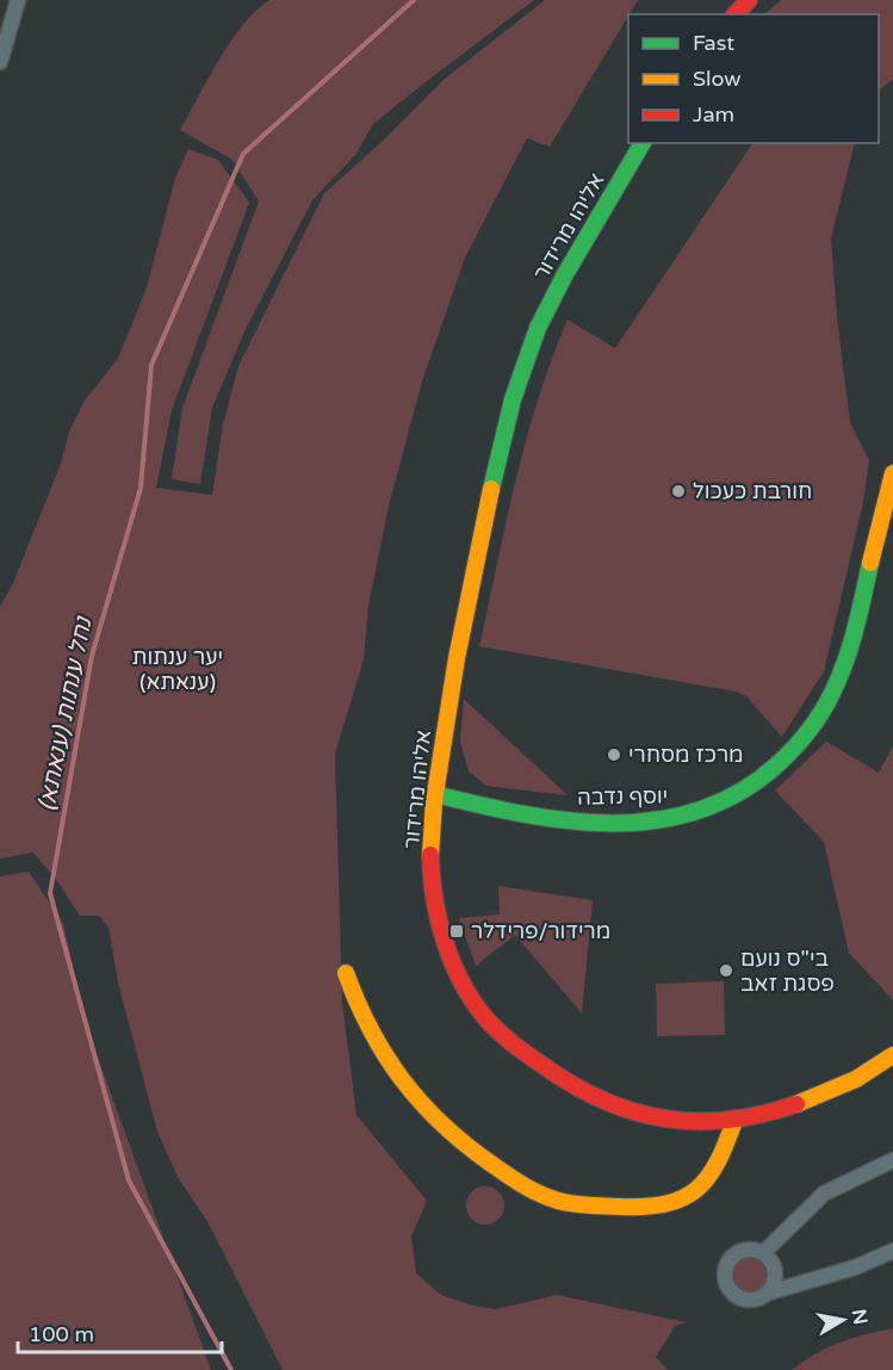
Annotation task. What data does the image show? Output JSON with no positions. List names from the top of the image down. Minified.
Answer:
{"streets":{"street":["אליהו מרידור","יוסף נדבה"]},"crossings":[["אליהו מרידור","יוסף נדבה"]],"water":["נחל ענתות (ענאתא)"],"parks":["יער ענתות (ענאתא)"],"places":{"other":["חורבת כעכול","מרכז מסחרי","בי\"ס נועם פסגת זאב"],"transit":["מרידור/פרידלר"]},"legend":["Fast","Slow","Jam"],"scale_bar":"100 m","north":"right"}
